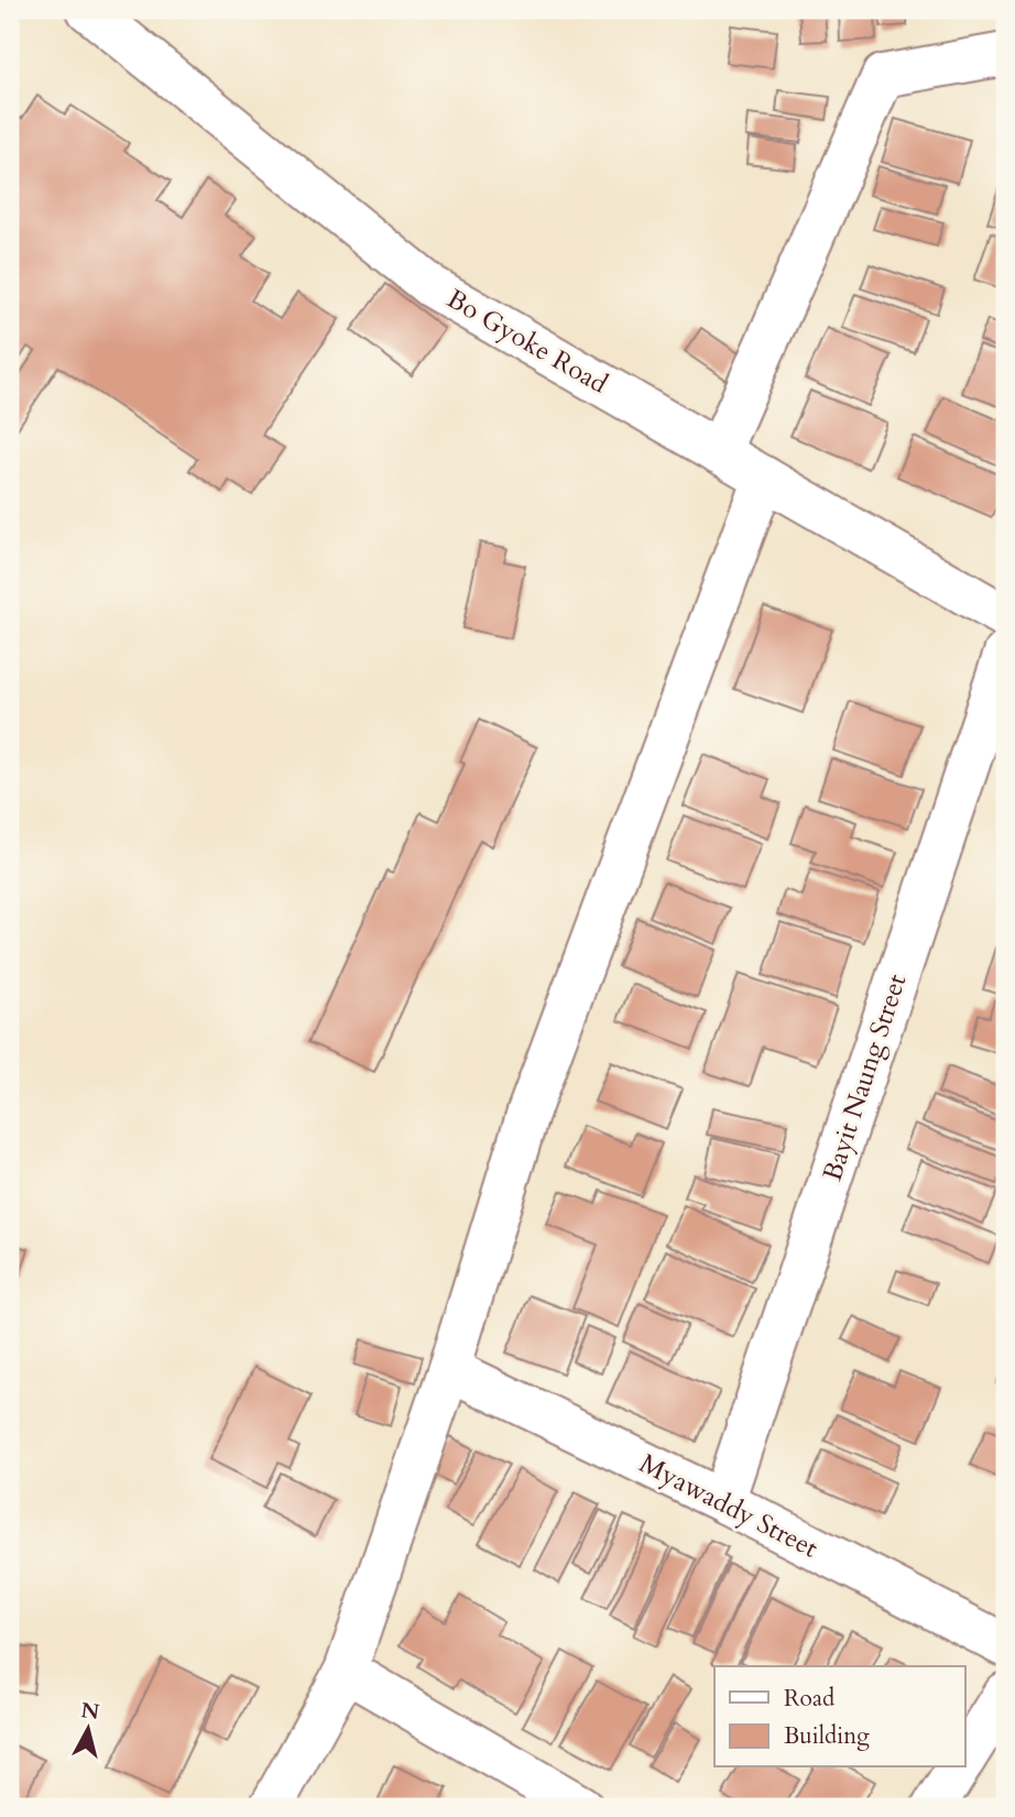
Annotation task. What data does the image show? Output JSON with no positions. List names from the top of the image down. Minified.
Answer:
{"streets":{"street":["Bo Gyoke Road","Bayit Naung Street","Myawaddy Street"]},"crossings":[["Bayit Naung Street","Myawaddy Street"]],"legend":["Road","Building"],"north":"top"}
